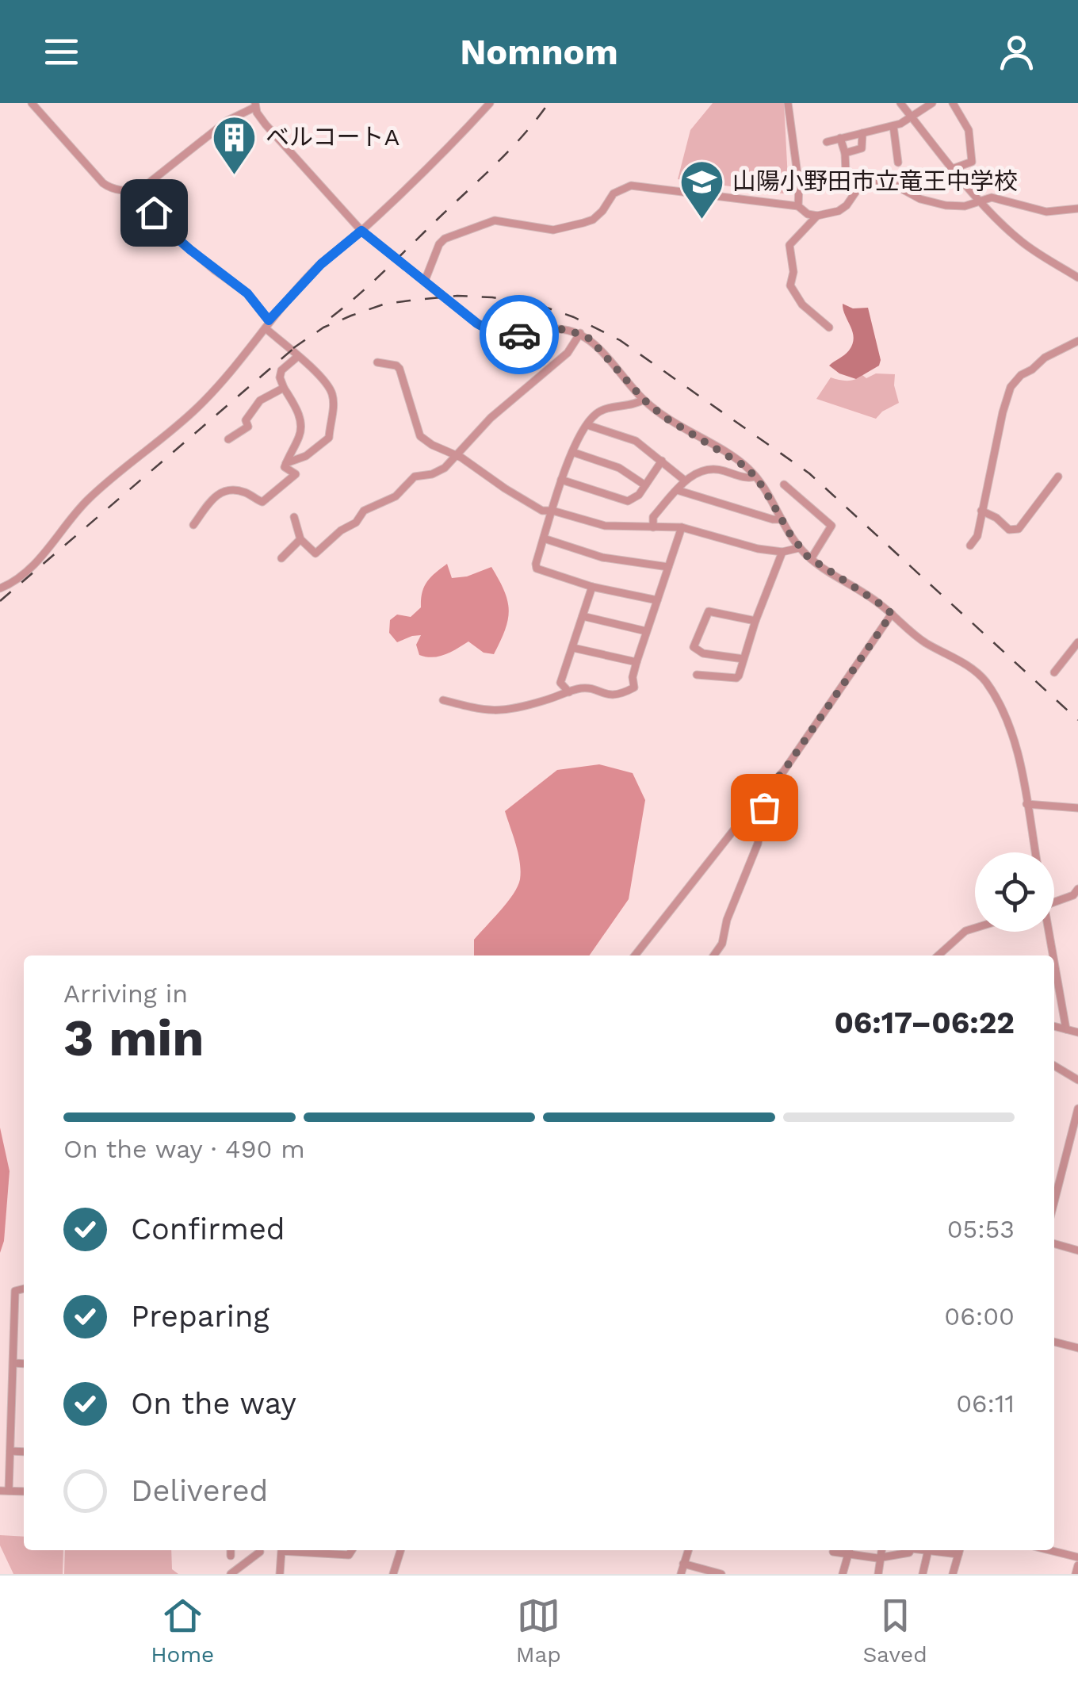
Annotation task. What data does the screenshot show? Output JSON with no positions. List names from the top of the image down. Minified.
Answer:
{"places":{"building":["ベルコートA"],"school or university":["山陽小野田市立竜王中学校"]},"page":{"header":"Nomnom","heading":["3 min","Arriving in","06:17–06:22"],"bar":"On the way · 490 m","list":[["Confirmed","05:53"],["Preparing","06:00"],["On the way","06:11"],"Delivered"],"tabs":["Home","Map","Saved"]}}
